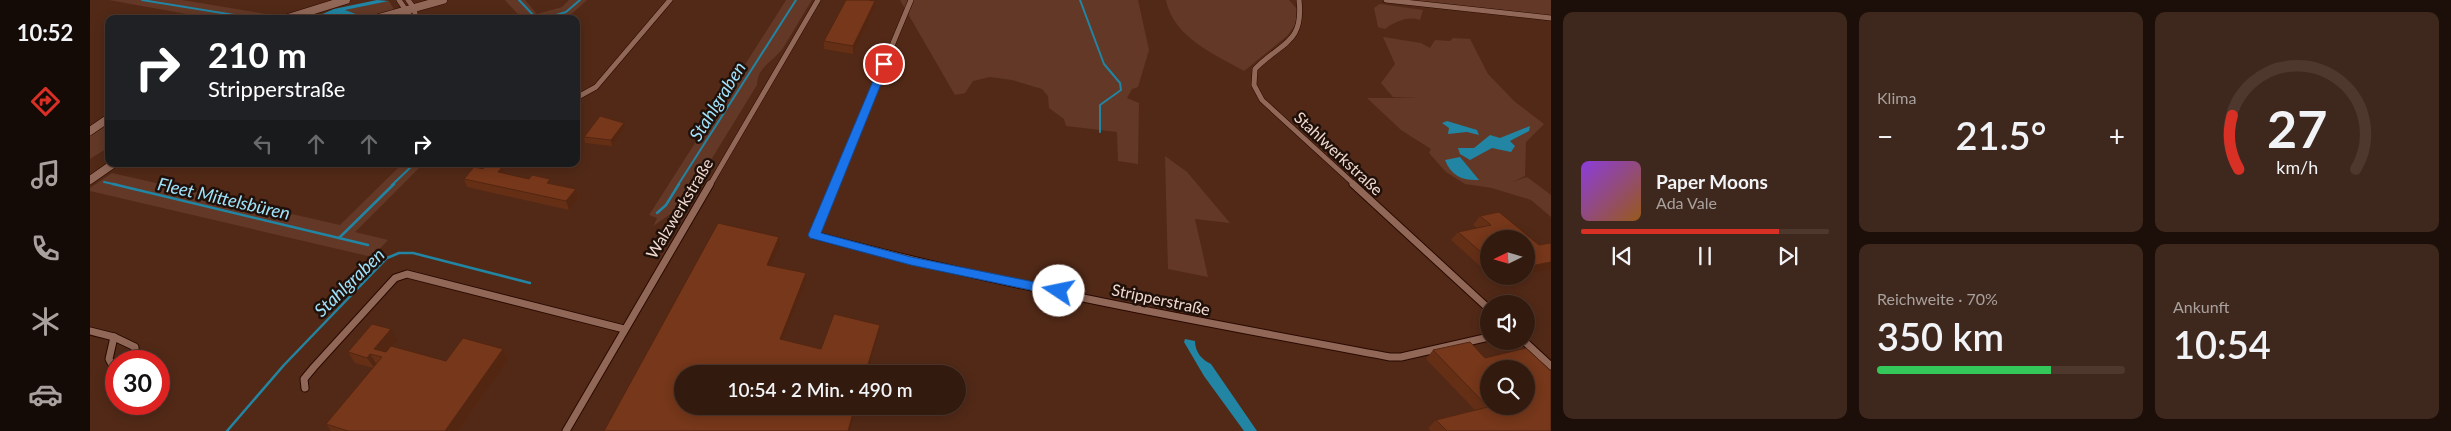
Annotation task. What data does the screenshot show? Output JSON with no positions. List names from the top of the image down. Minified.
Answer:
{"streets":{"street":["Stahlwerkstraße","Walzwerkstraße","Stripperstraße"]},"water":["Stahlgraben","Fleet Mittelsbüren"],"north":"left","page":{"tabs":"10:52","tile":["Klima",["Reichweite · 70%","350 km"],["Ankunft","10:54"]],"turn":["210 m","Stripperstraße"],"heat":["−","21.5°","+"],"song":["Paper Moons","Ada Vale"],"limit":"30","trip":"10:54 · 2 Min. · 490 m","gauge":["27","km/h"]}}
